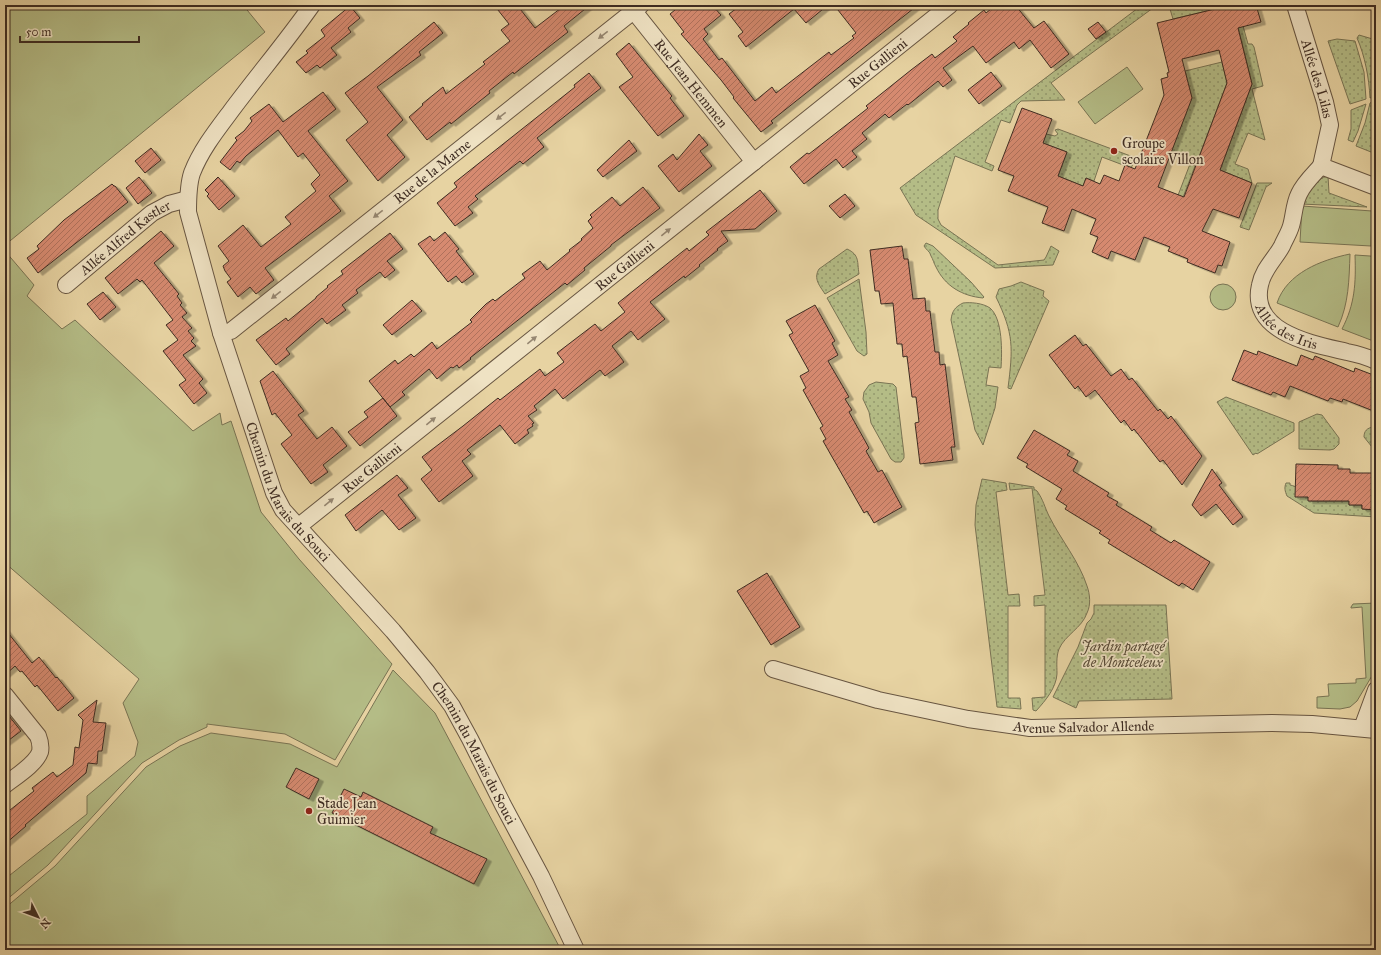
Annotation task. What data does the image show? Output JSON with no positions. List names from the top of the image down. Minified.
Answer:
{"streets":{"street":["Rue Gallieni","Allée des Lilas","Rue Jean Hemmen","Rue de la Marne","Allée Alfred Kastler","Allée des Iris","Chemin du Marais du Souci","Avenue Salvador Allende"]},"crossings":[["Rue Gallieni","Rue Jean Hemmen"],["Rue Gallieni","Chemin du Marais du Souci"],["Allée des Lilas","Allée des Iris"],["Rue Jean Hemmen","Rue de la Marne"],["Rue de la Marne","Chemin du Marais du Souci"],["Allée Alfred Kastler","Chemin du Marais du Souci"]],"one_way":["Rue Gallieni","Rue de la Marne"],"parks":["Jardin partagé de Montceleux"],"places":["Groupe scolaire Villon","Stade Jean Guimier"],"scale_bar":"50 m","north":"bottom right"}
